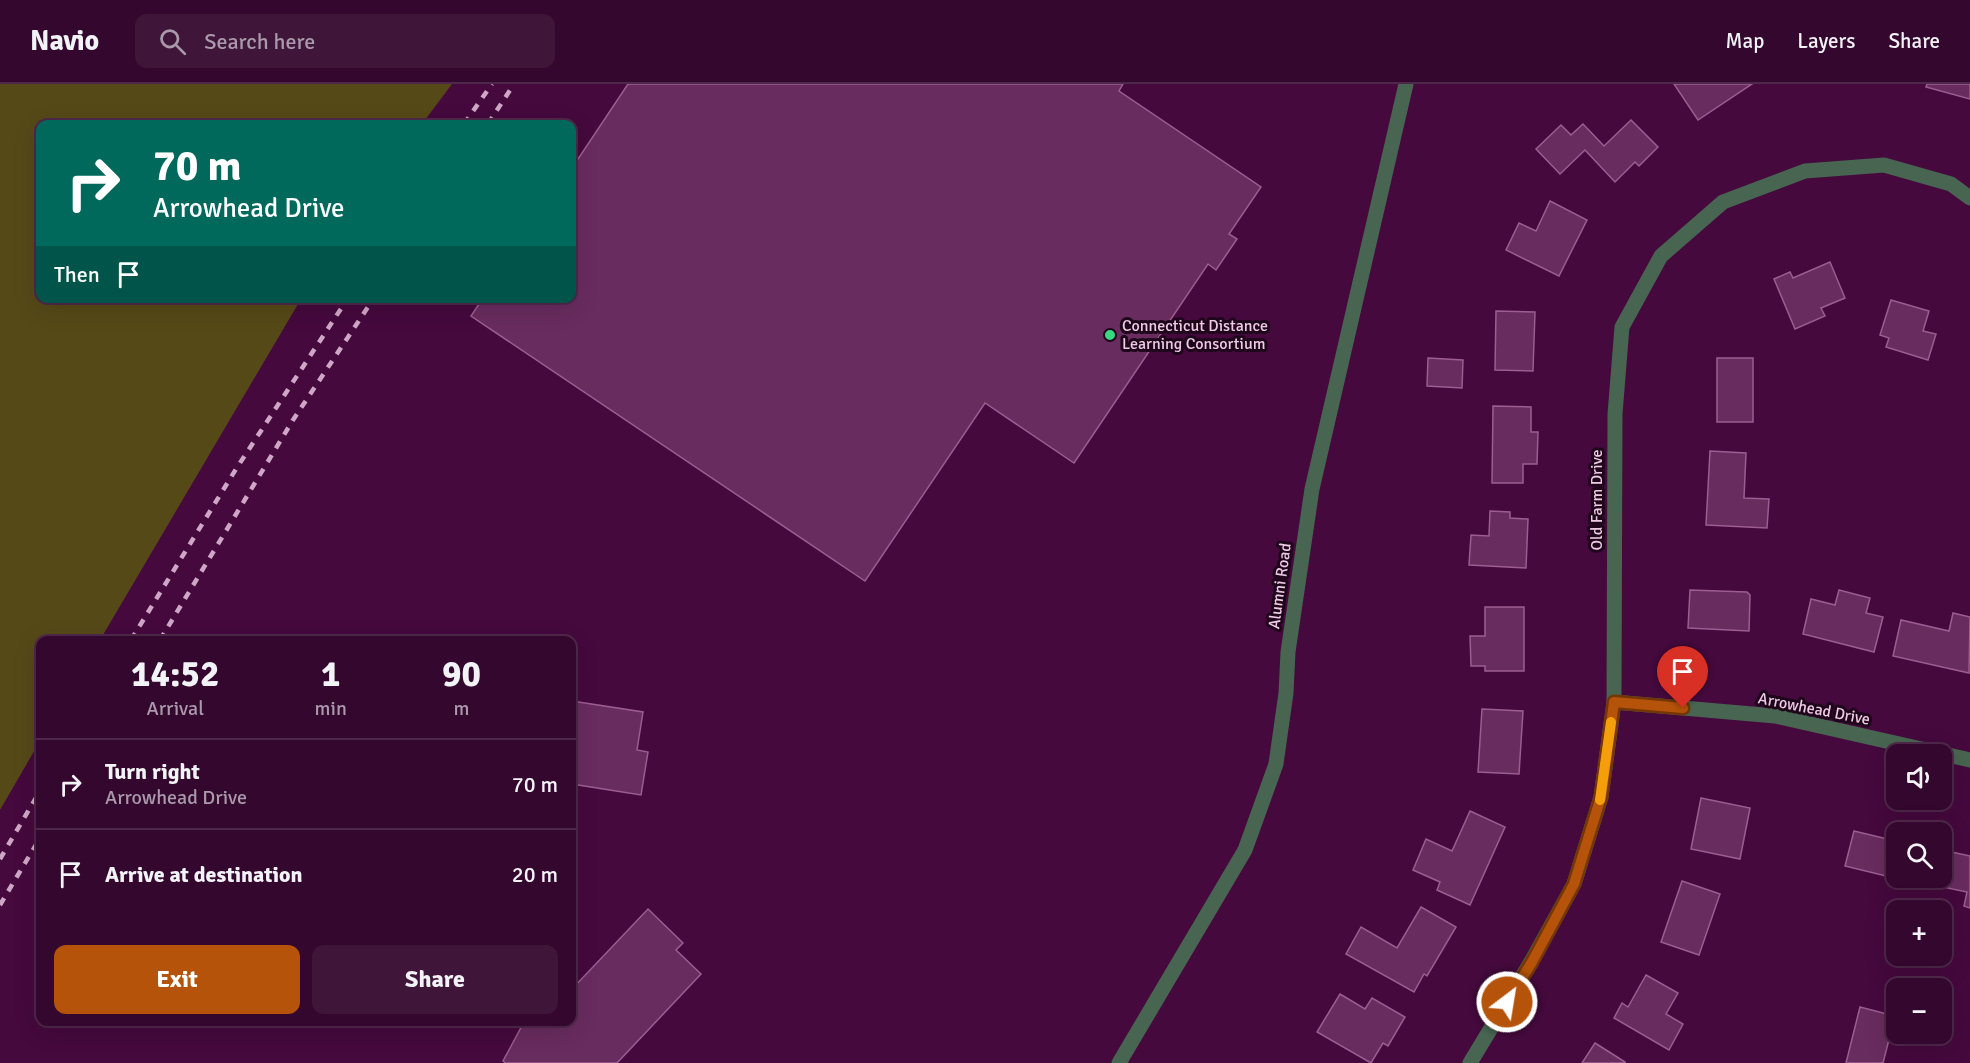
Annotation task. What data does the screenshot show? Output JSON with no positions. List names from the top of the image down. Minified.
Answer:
{"streets":{"street":["Old Farm Drive","Alumni Road","Arrowhead Drive"]},"crossings":[["Old Farm Drive","Arrowhead Drive"]],"places":["Connecticut Distance Learning Consortium"],"page":{"header":"Navio","search":"Search here","nav":["Map","Layers","Share"],"turn":["70 m","Arrowhead Drive"],"then":"Then","eta":["14:52","Arrival","1","min","90","m"],"list":[{"name":"Turn right","note":"Arrowhead Drive","value":"70 m"},{"name":"Arrive at destination","value":"20 m"}],"map_buttons":["+","−"],"buttons":["Exit","Share"]}}
